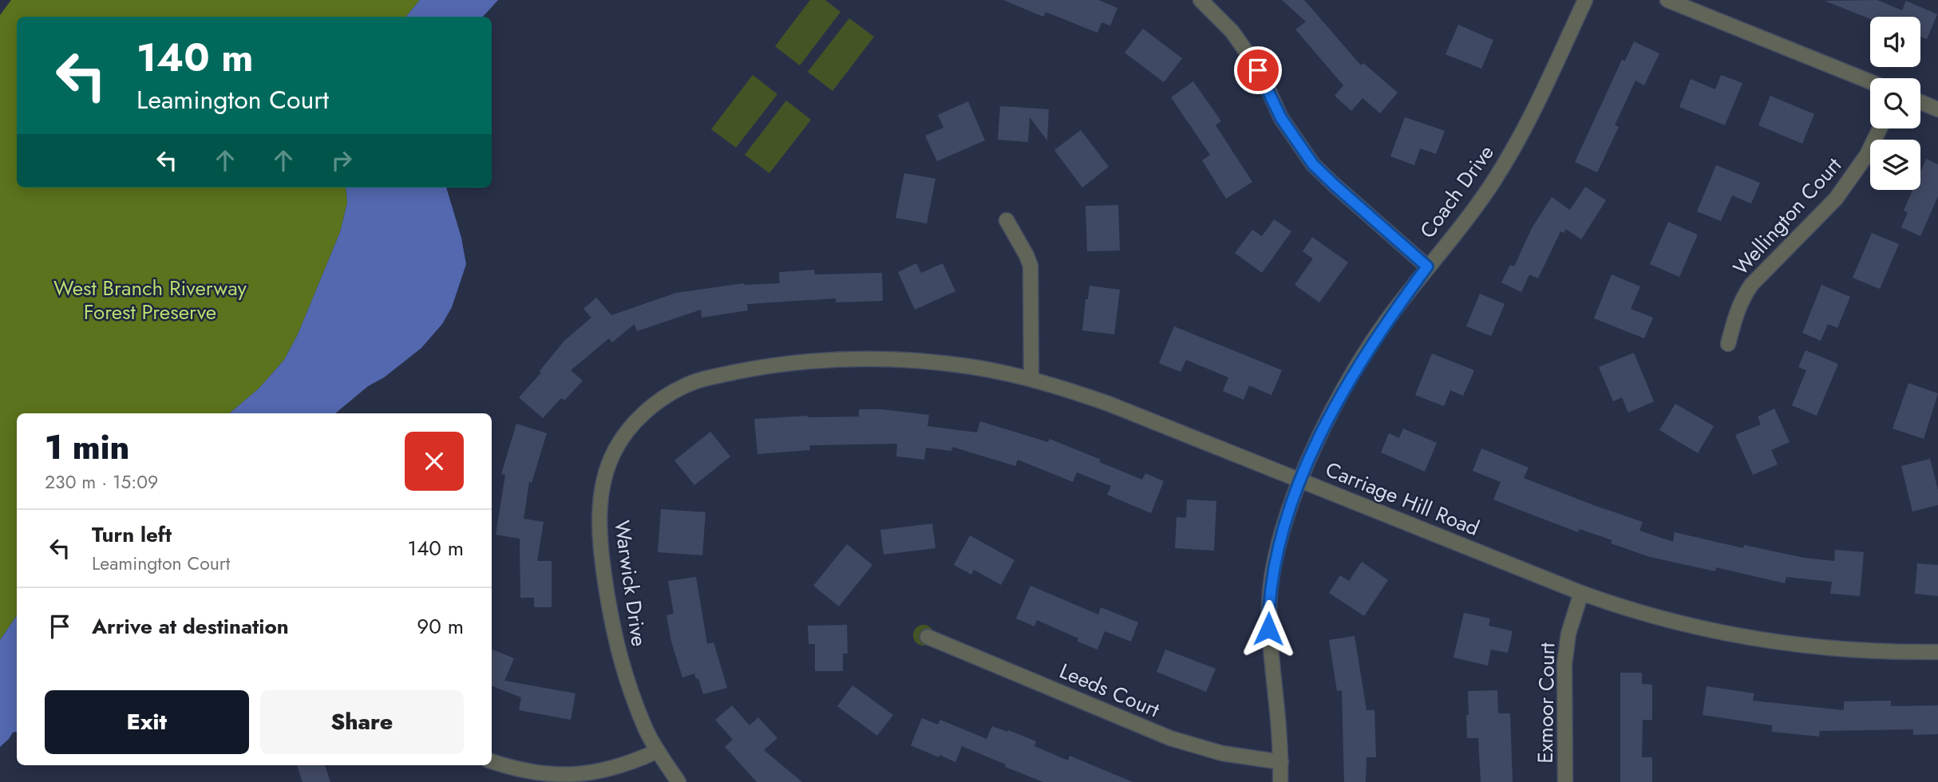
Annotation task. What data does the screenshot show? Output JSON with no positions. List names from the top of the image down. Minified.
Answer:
{"streets":{"street":["Coach Drive","Wellington Court","Carriage Hill Road","Warwick Drive","Leeds Court","Exmoor Court"]},"crossings":[["Coach Drive","Carriage Hill Road"],["Coach Drive","Leeds Court"],["Carriage Hill Road","Warwick Drive"],["Carriage Hill Road","Exmoor Court"]],"parks":["West Branch Riverway Forest Preserve"],"page":{"turn":["140 m","Leamington Court"],"heading":["1 min","230 m · 15:09"],"list":[{"name":"Turn left","note":"Leamington Court","value":"140 m"},{"name":"Arrive at destination","value":"90 m"}],"buttons":["Exit","Share"]}}
